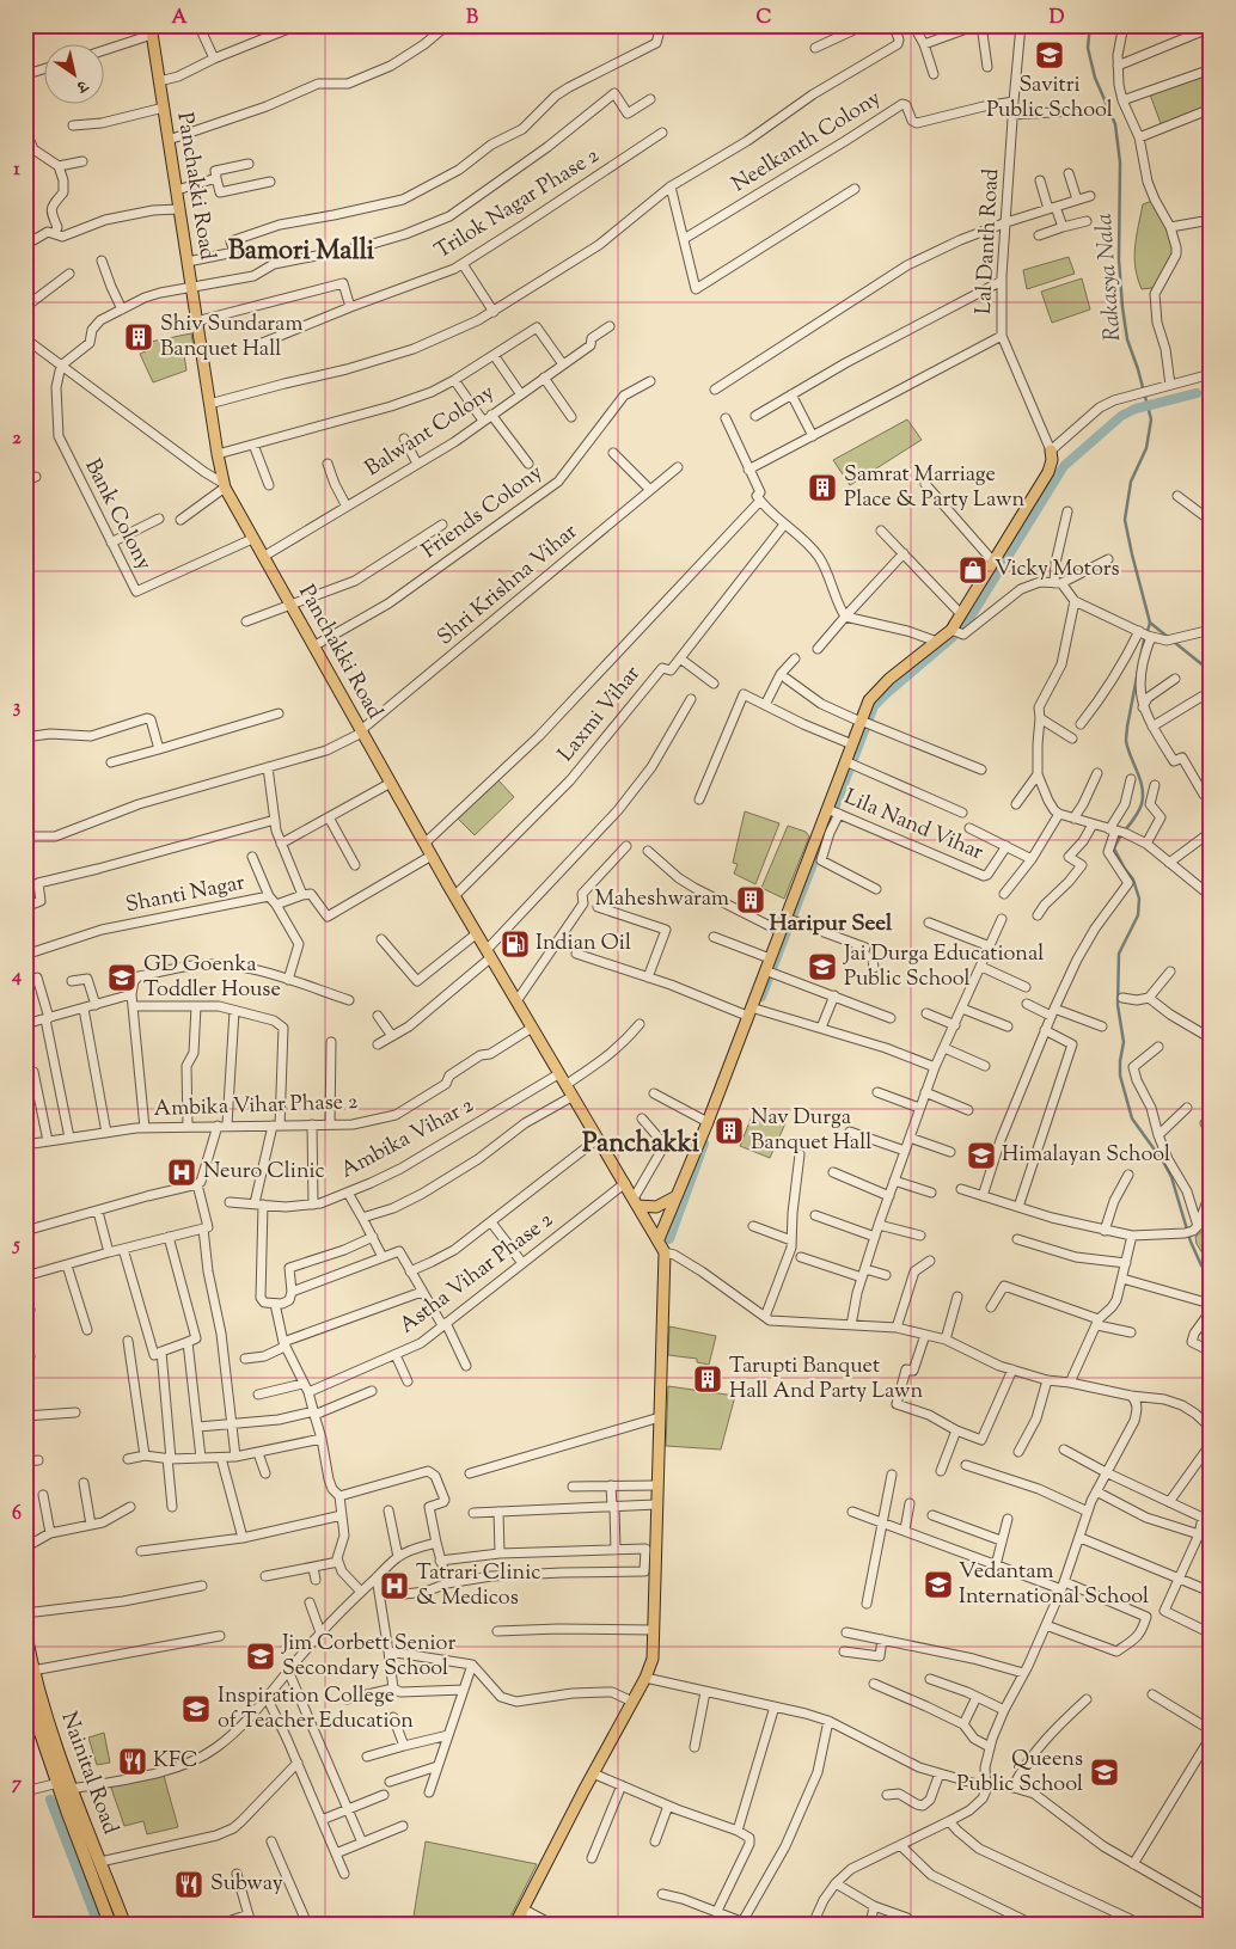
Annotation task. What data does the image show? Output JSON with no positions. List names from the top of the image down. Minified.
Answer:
{"streets":{"highway":["Nainital Road"],"main road":["Panchakki Road"],"street":["Neelkanth Colony","Trilok Nagar Phase 2","Lal Danth Road","Balwant Colony","Friends Colony","Bank Colony","Shri Krishna Vihar","Laxmi Vihar","Lila Nand Vihar","Shanti Nagar","Ambika Vihar Phase 2","Ambika Vihar 2","Astha Vihar Phase 2"]},"crossings":[["Neelkanth Colony","Lal Danth Road"],["Panchakki Road","Balwant Colony"],["Panchakki Road","Friends Colony"],["Panchakki Road","Bank Colony"],["Panchakki Road","Shri Krishna Vihar"],["Panchakki Road","Laxmi Vihar"],["Panchakki Road","Ambika Vihar Phase 2"],["Panchakki Road","Ambika Vihar 2"],["Panchakki Road","Astha Vihar Phase 2"]],"districts":["Bamori Malli","Haripur Seel","Panchakki"],"water":["Rakasya Nala"],"places":{"school or university":["Savitri Public School","Jai Durga Educational Public School","GD Goenka Toddler House","Himalayan School","Vedantam International School","Jim Corbett Senior Secondary School","Inspiration College of Teacher Education","Queens Public School"],"building":["Shiv Sundaram Banquet Hall","Samrat Marriage Place & Party Lawn","Maheshwaram","Nav Durga Banquet Hall","Tarupti Banquet Hall And Party Lawn"],"shop":["Vicky Motors"],"fuel station":["Indian Oil"],"hospital":["Neuro Clinic","Tatrari Clinic & Medicos"],"restaurant":["KFC","Subway"]},"north":"bottom right","grid":{"columns":["A","B","C","D"],"rows":["1","2","3","4","5","6","7"]}}
